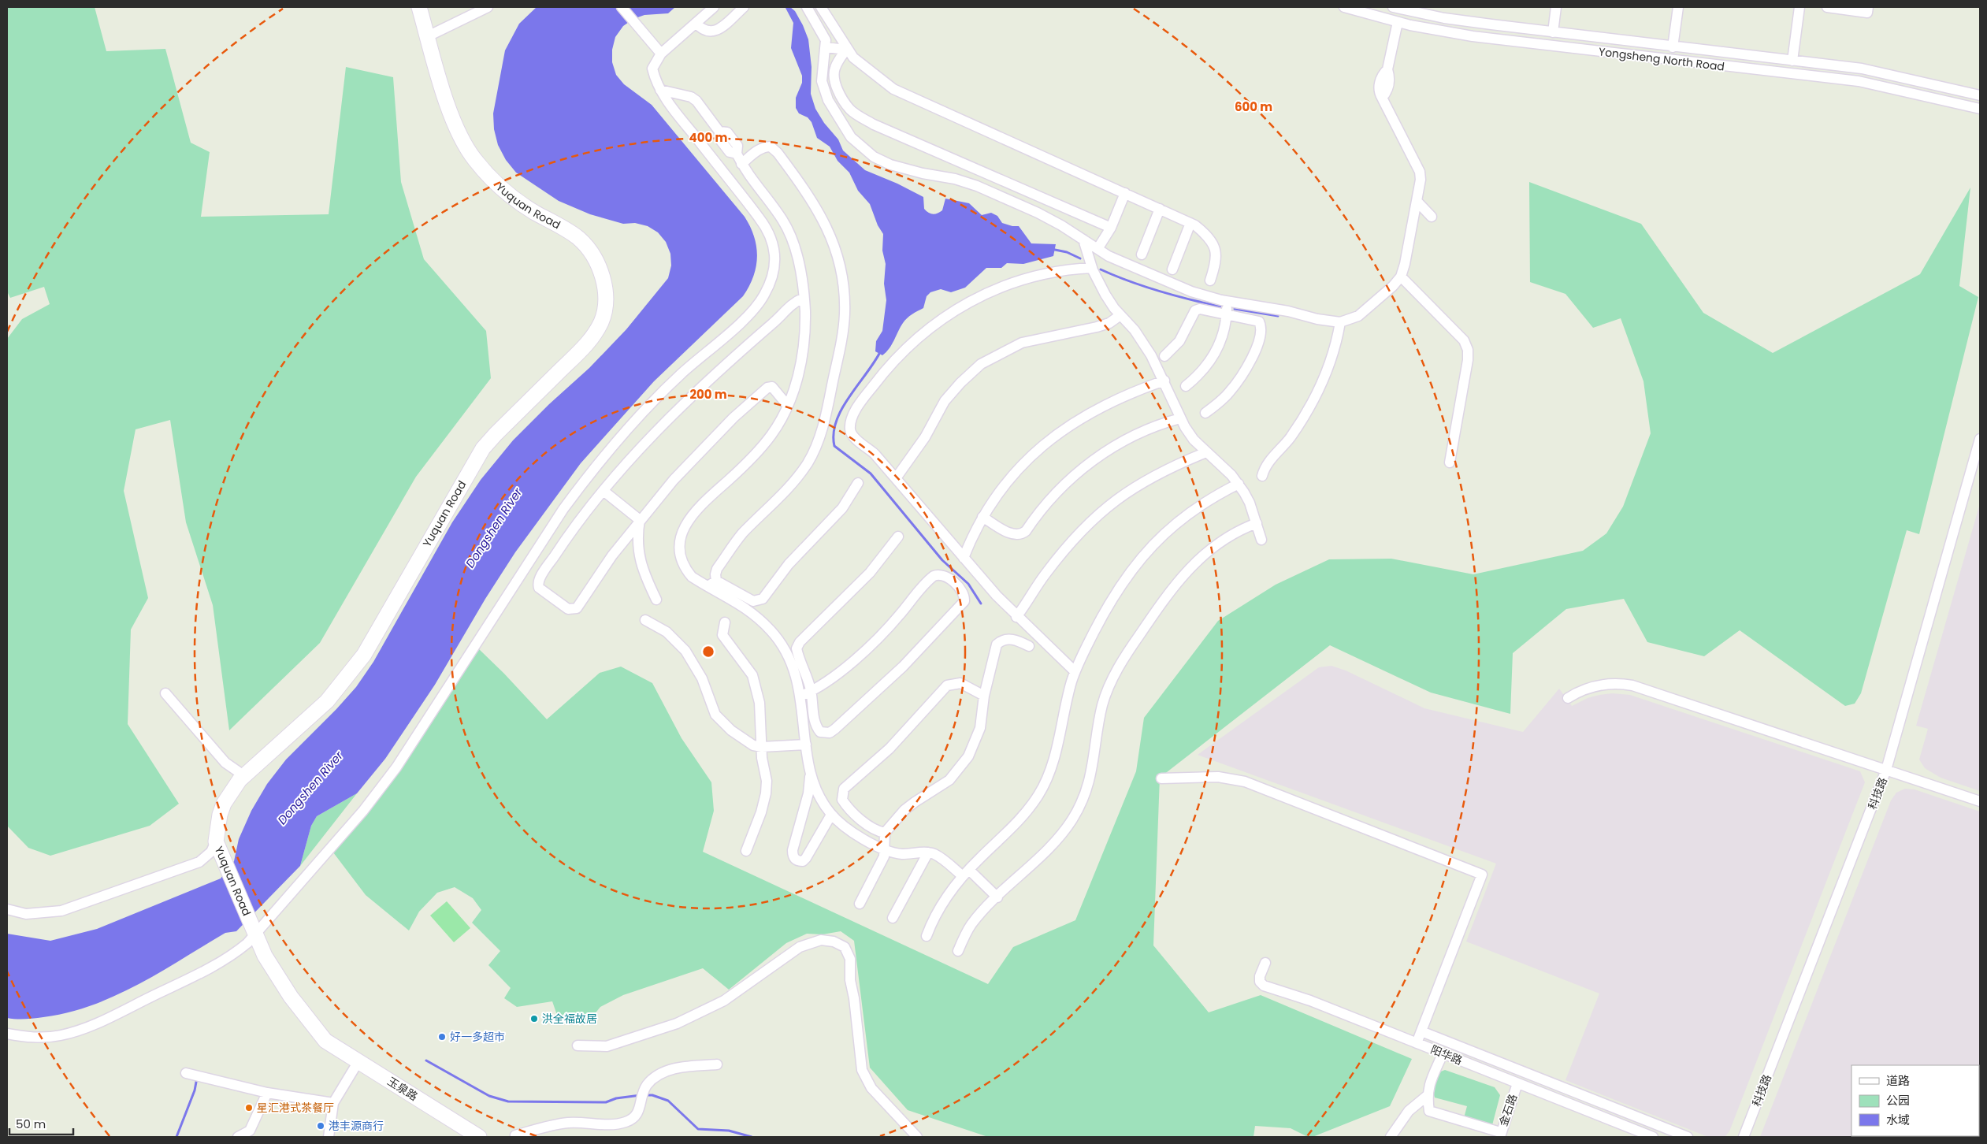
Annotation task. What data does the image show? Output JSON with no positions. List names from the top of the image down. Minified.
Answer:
{"streets":{"street":["Yongsheng North Road","Yuquan Road","科技路","阳华路","玉泉路","金石路"]},"crossings":[["Yuquan Road","玉泉路"],["阳华路","金石路"]],"water":["Dongshen River"],"places":["洪全福故居","好一多超市","星汇港式茶餐厅","港丰源商行"],"legend":["道路","公园","水域"],"scale_bar":"50 m","rings":["600 m","400 m","200 m"]}
